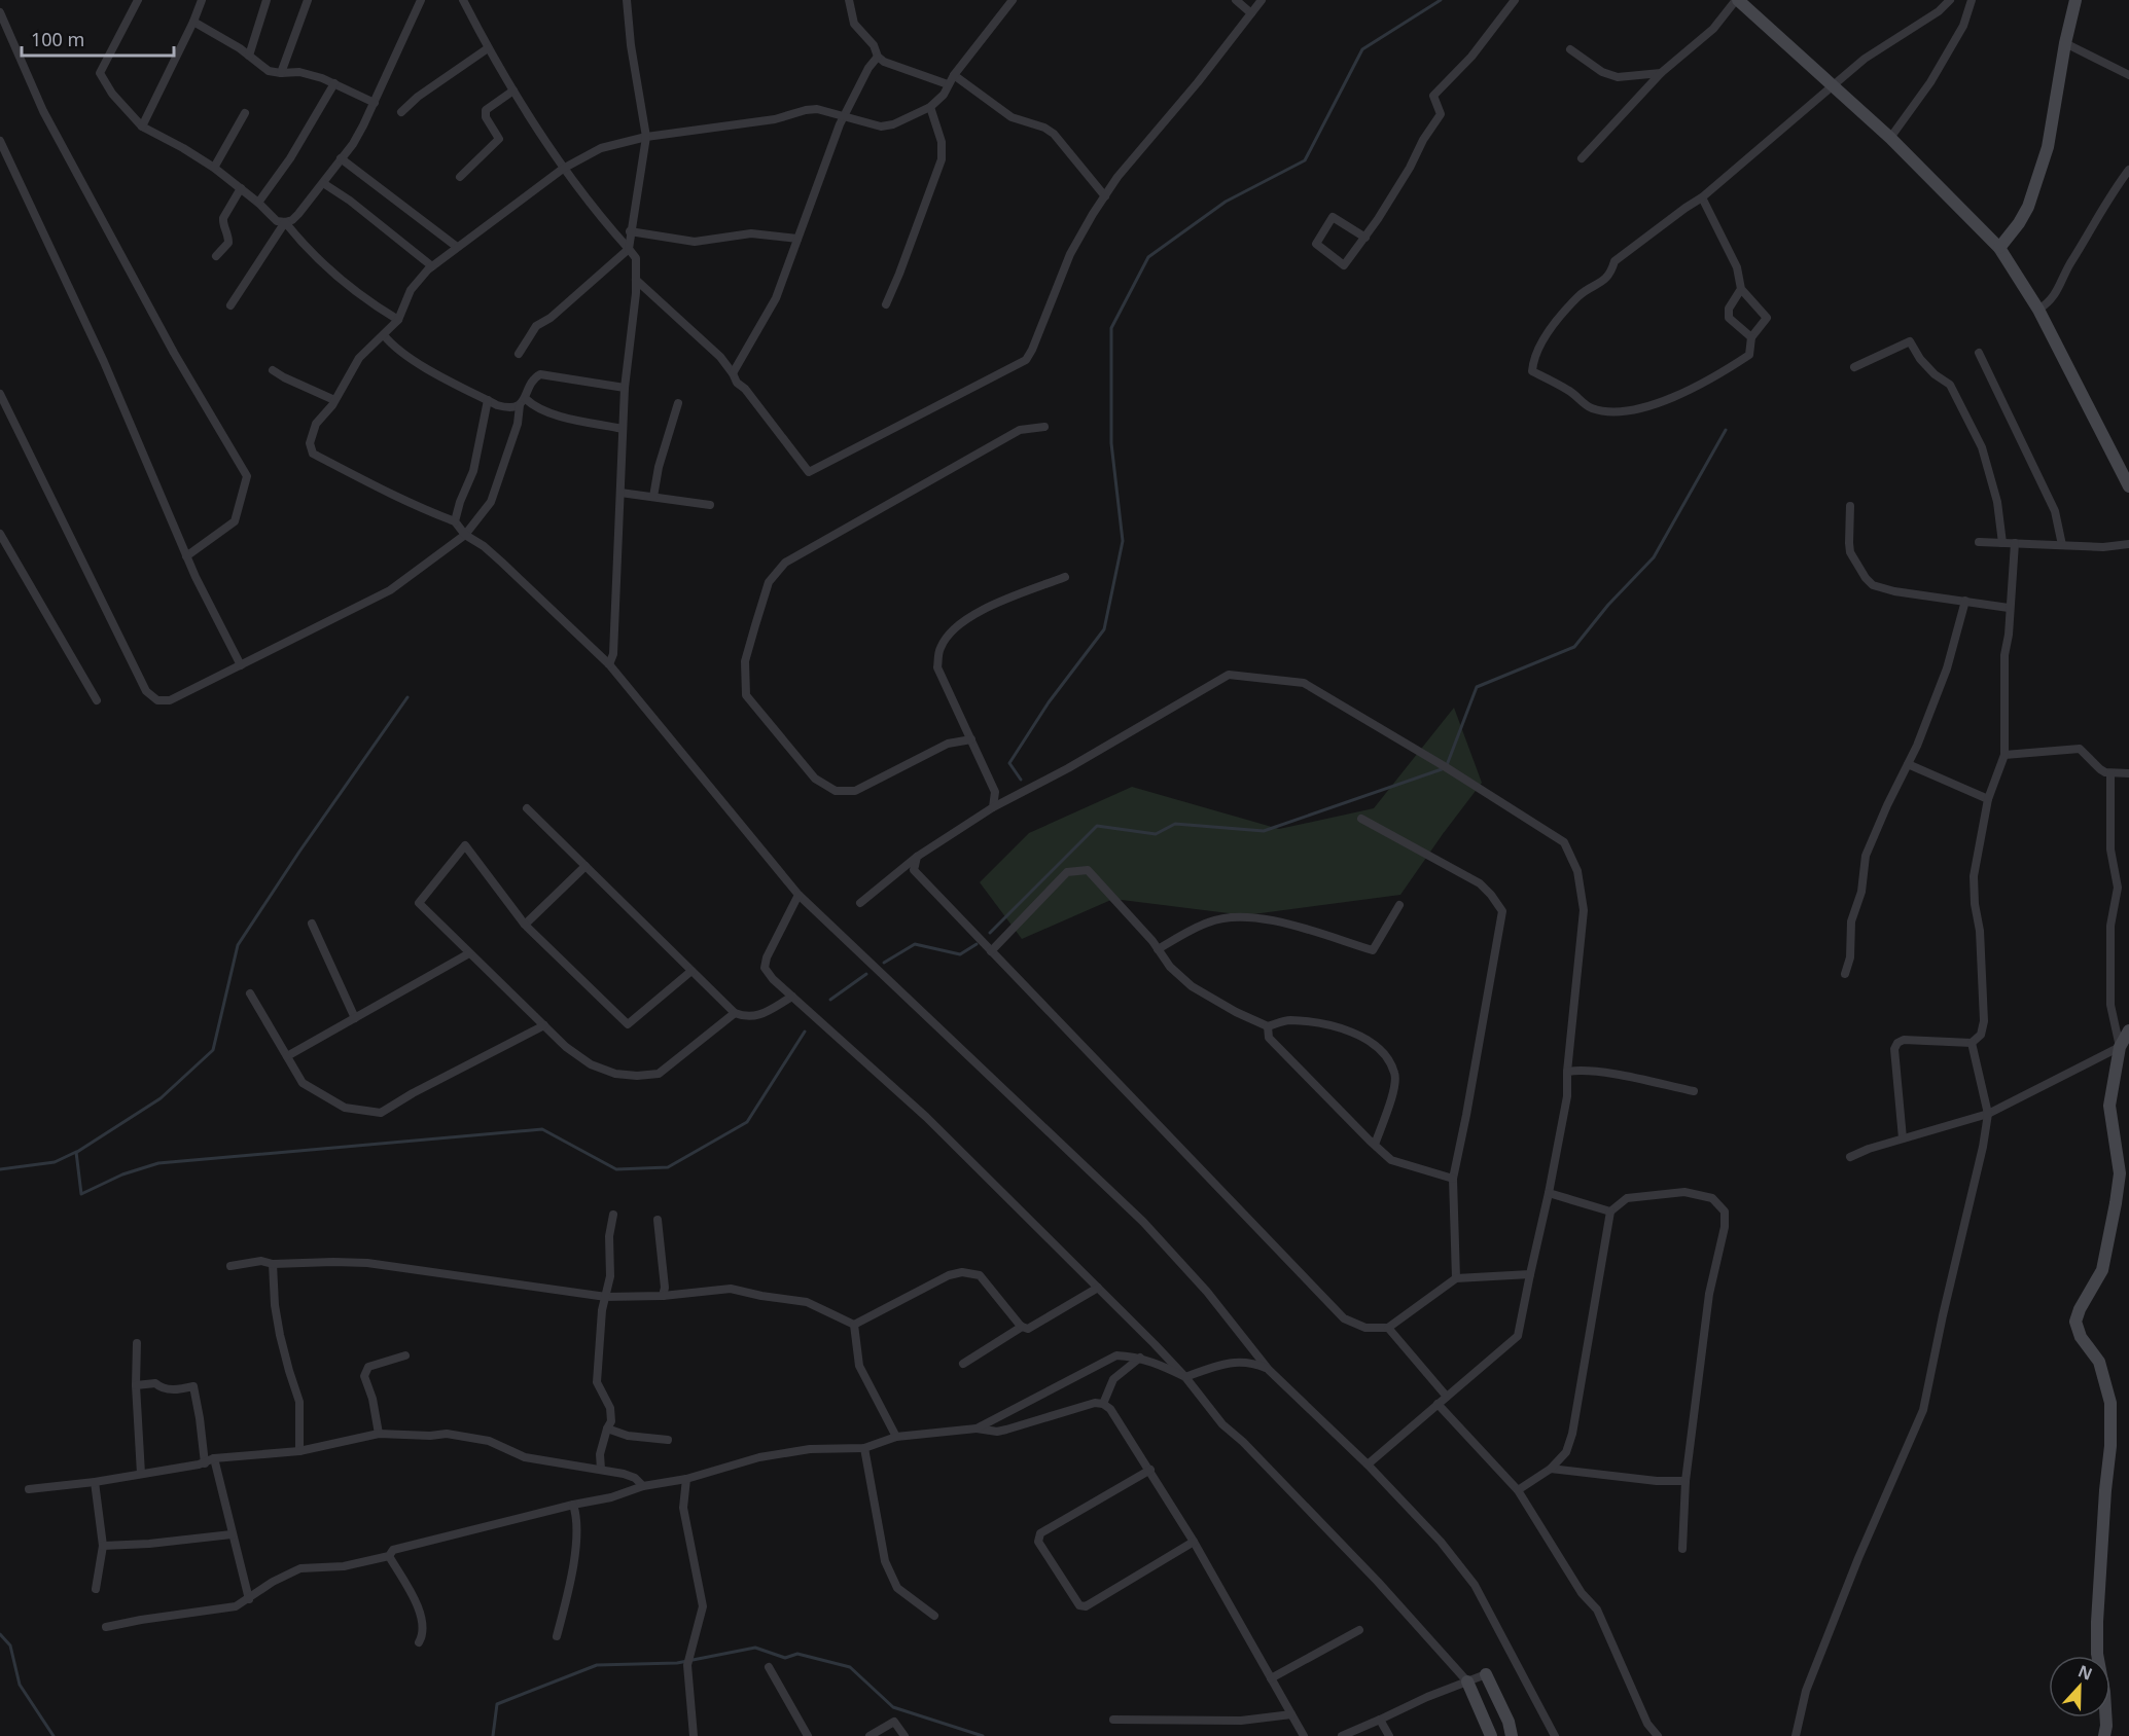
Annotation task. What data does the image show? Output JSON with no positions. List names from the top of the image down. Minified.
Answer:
{"scale_bar":"100 m","north":"top"}
